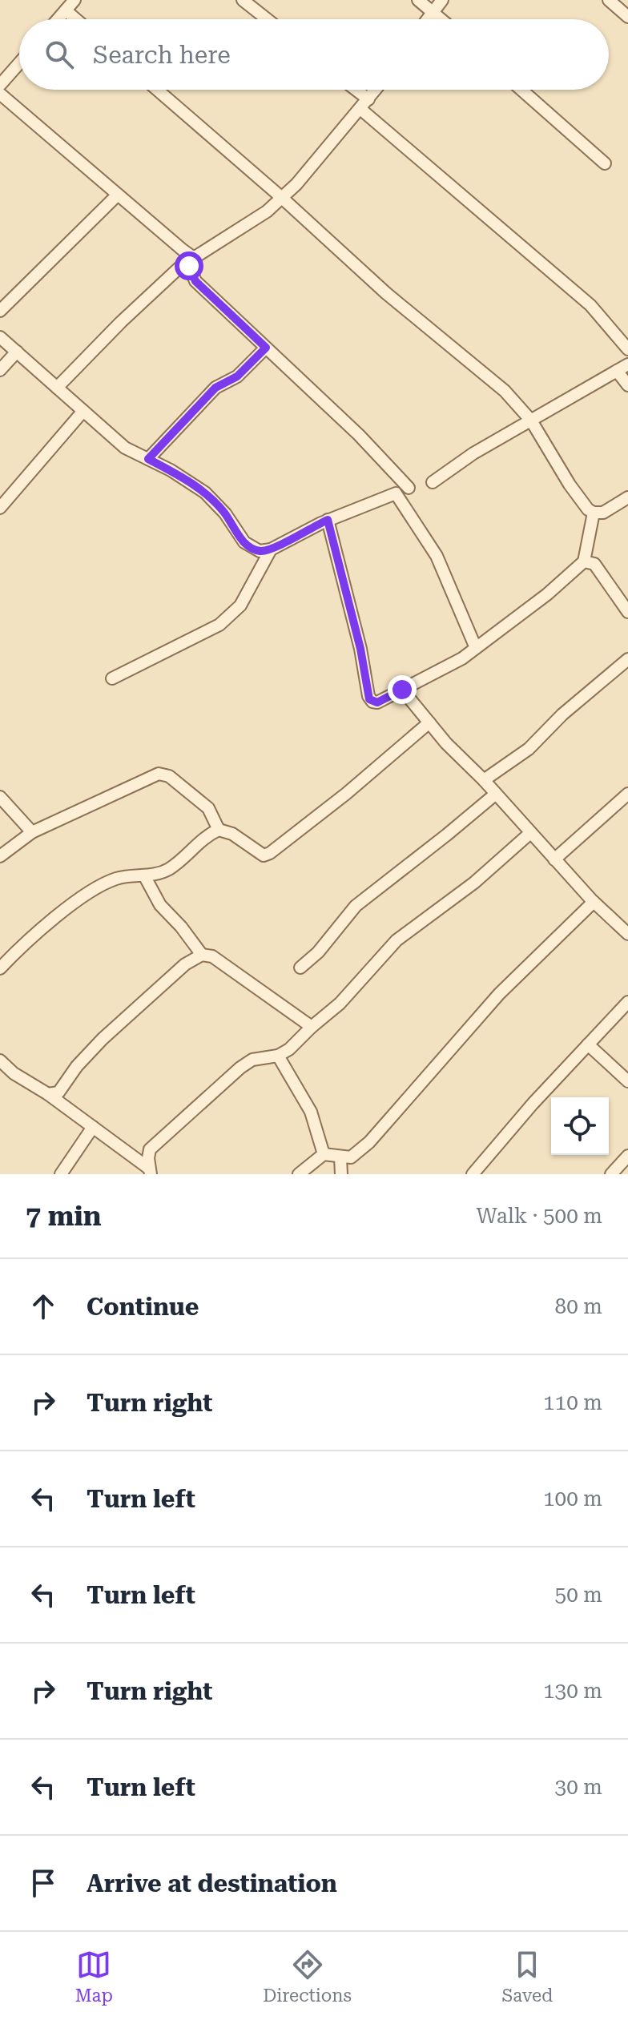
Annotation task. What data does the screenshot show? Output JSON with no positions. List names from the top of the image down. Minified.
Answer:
{"page":{"search":"Search here","heading":["7 min","Walk · 500 m"],"list":[["Continue","80 m"],["Turn right","110 m"],["Turn left","100 m"],["Turn left","50 m"],["Turn right","130 m"],["Turn left","30 m"],"Arrive at destination"],"nav":["Map","Directions","Saved"]}}
